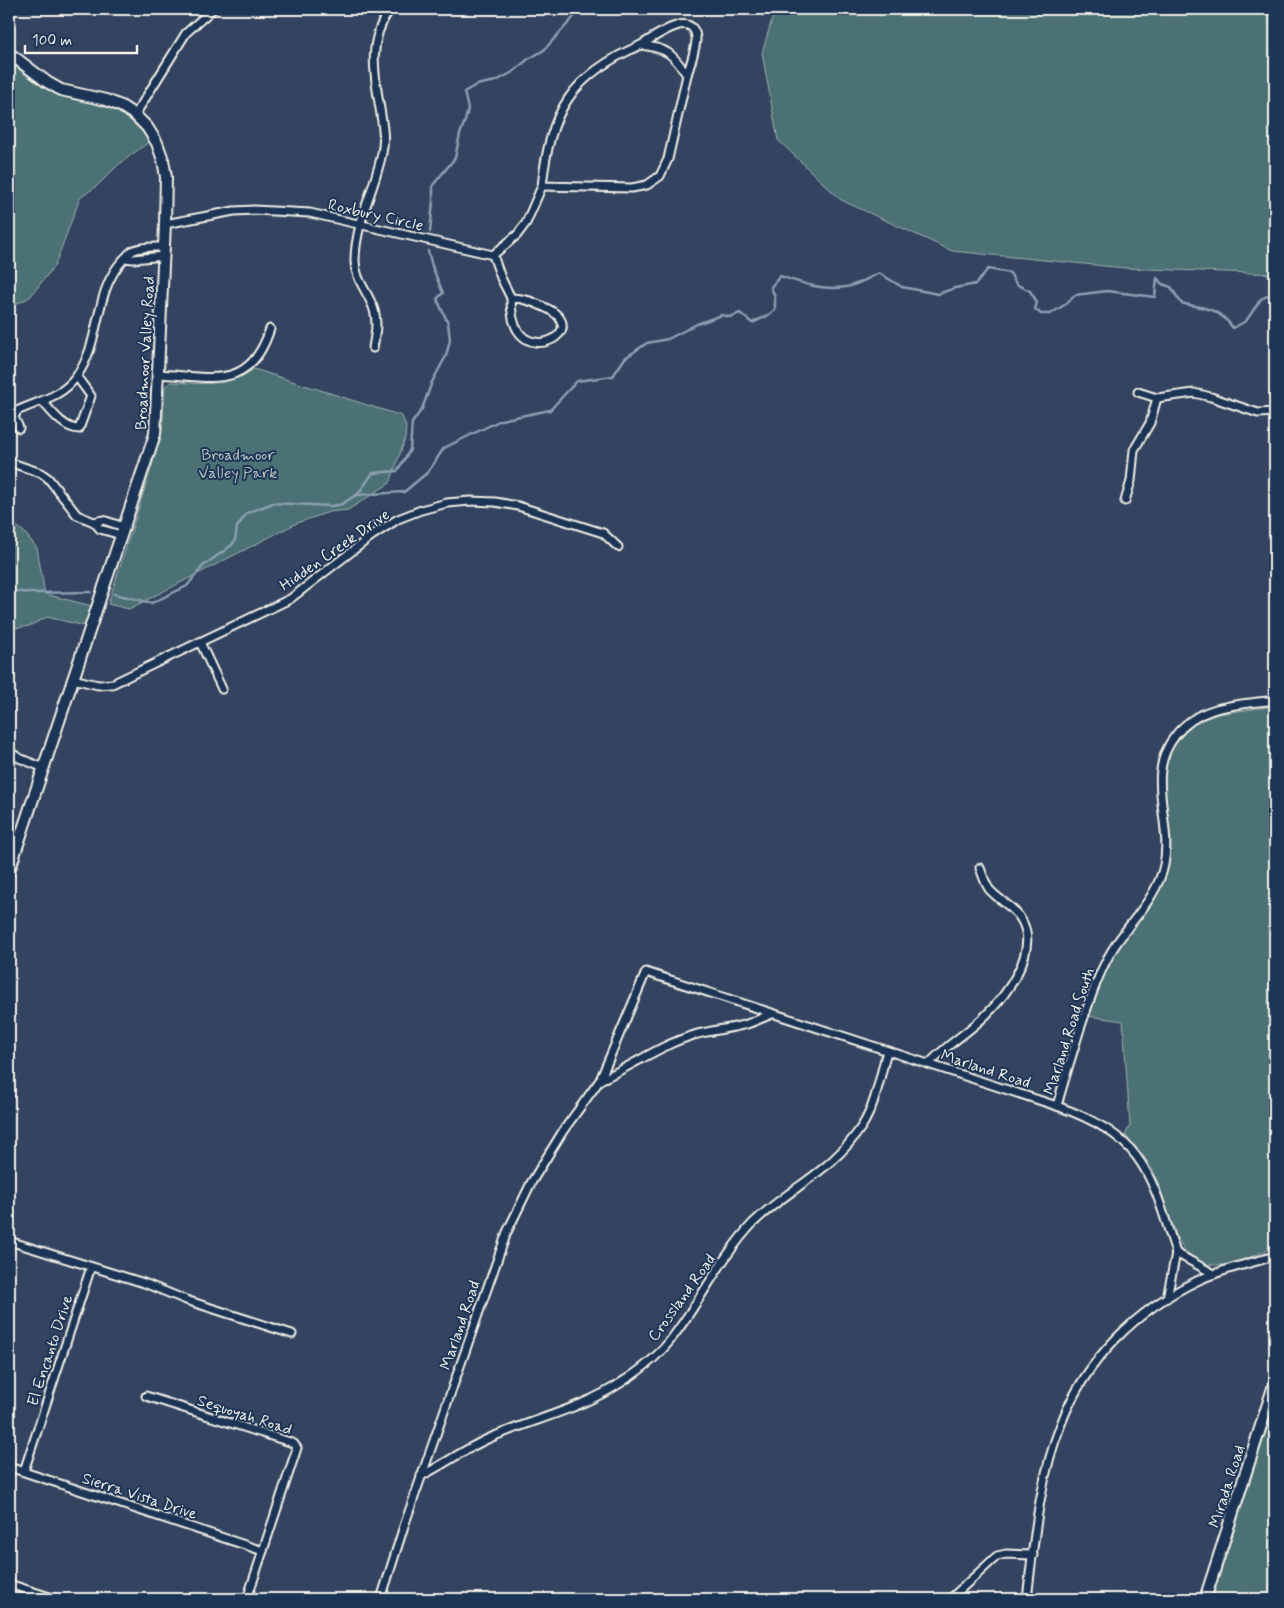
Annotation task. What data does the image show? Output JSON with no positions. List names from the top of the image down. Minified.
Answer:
{"streets":{"street":["Roxbury Circle","Broadmoor Valley Road","Hidden Creek Drive","Marland Road South","Marland Road","Crossland Road","El Encanto Drive","Sequoyah Road","Mirada Road","Sierra Vista Drive"]},"crossings":[["Roxbury Circle","Broadmoor Valley Road"],["Broadmoor Valley Road","Hidden Creek Drive"],["Marland Road South","Marland Road"],["Marland Road","Crossland Road"],["El Encanto Drive","Sierra Vista Drive"],["Sequoyah Road","Sierra Vista Drive"]],"parks":["Broadmoor Valley Park"],"scale_bar":"100 m"}
